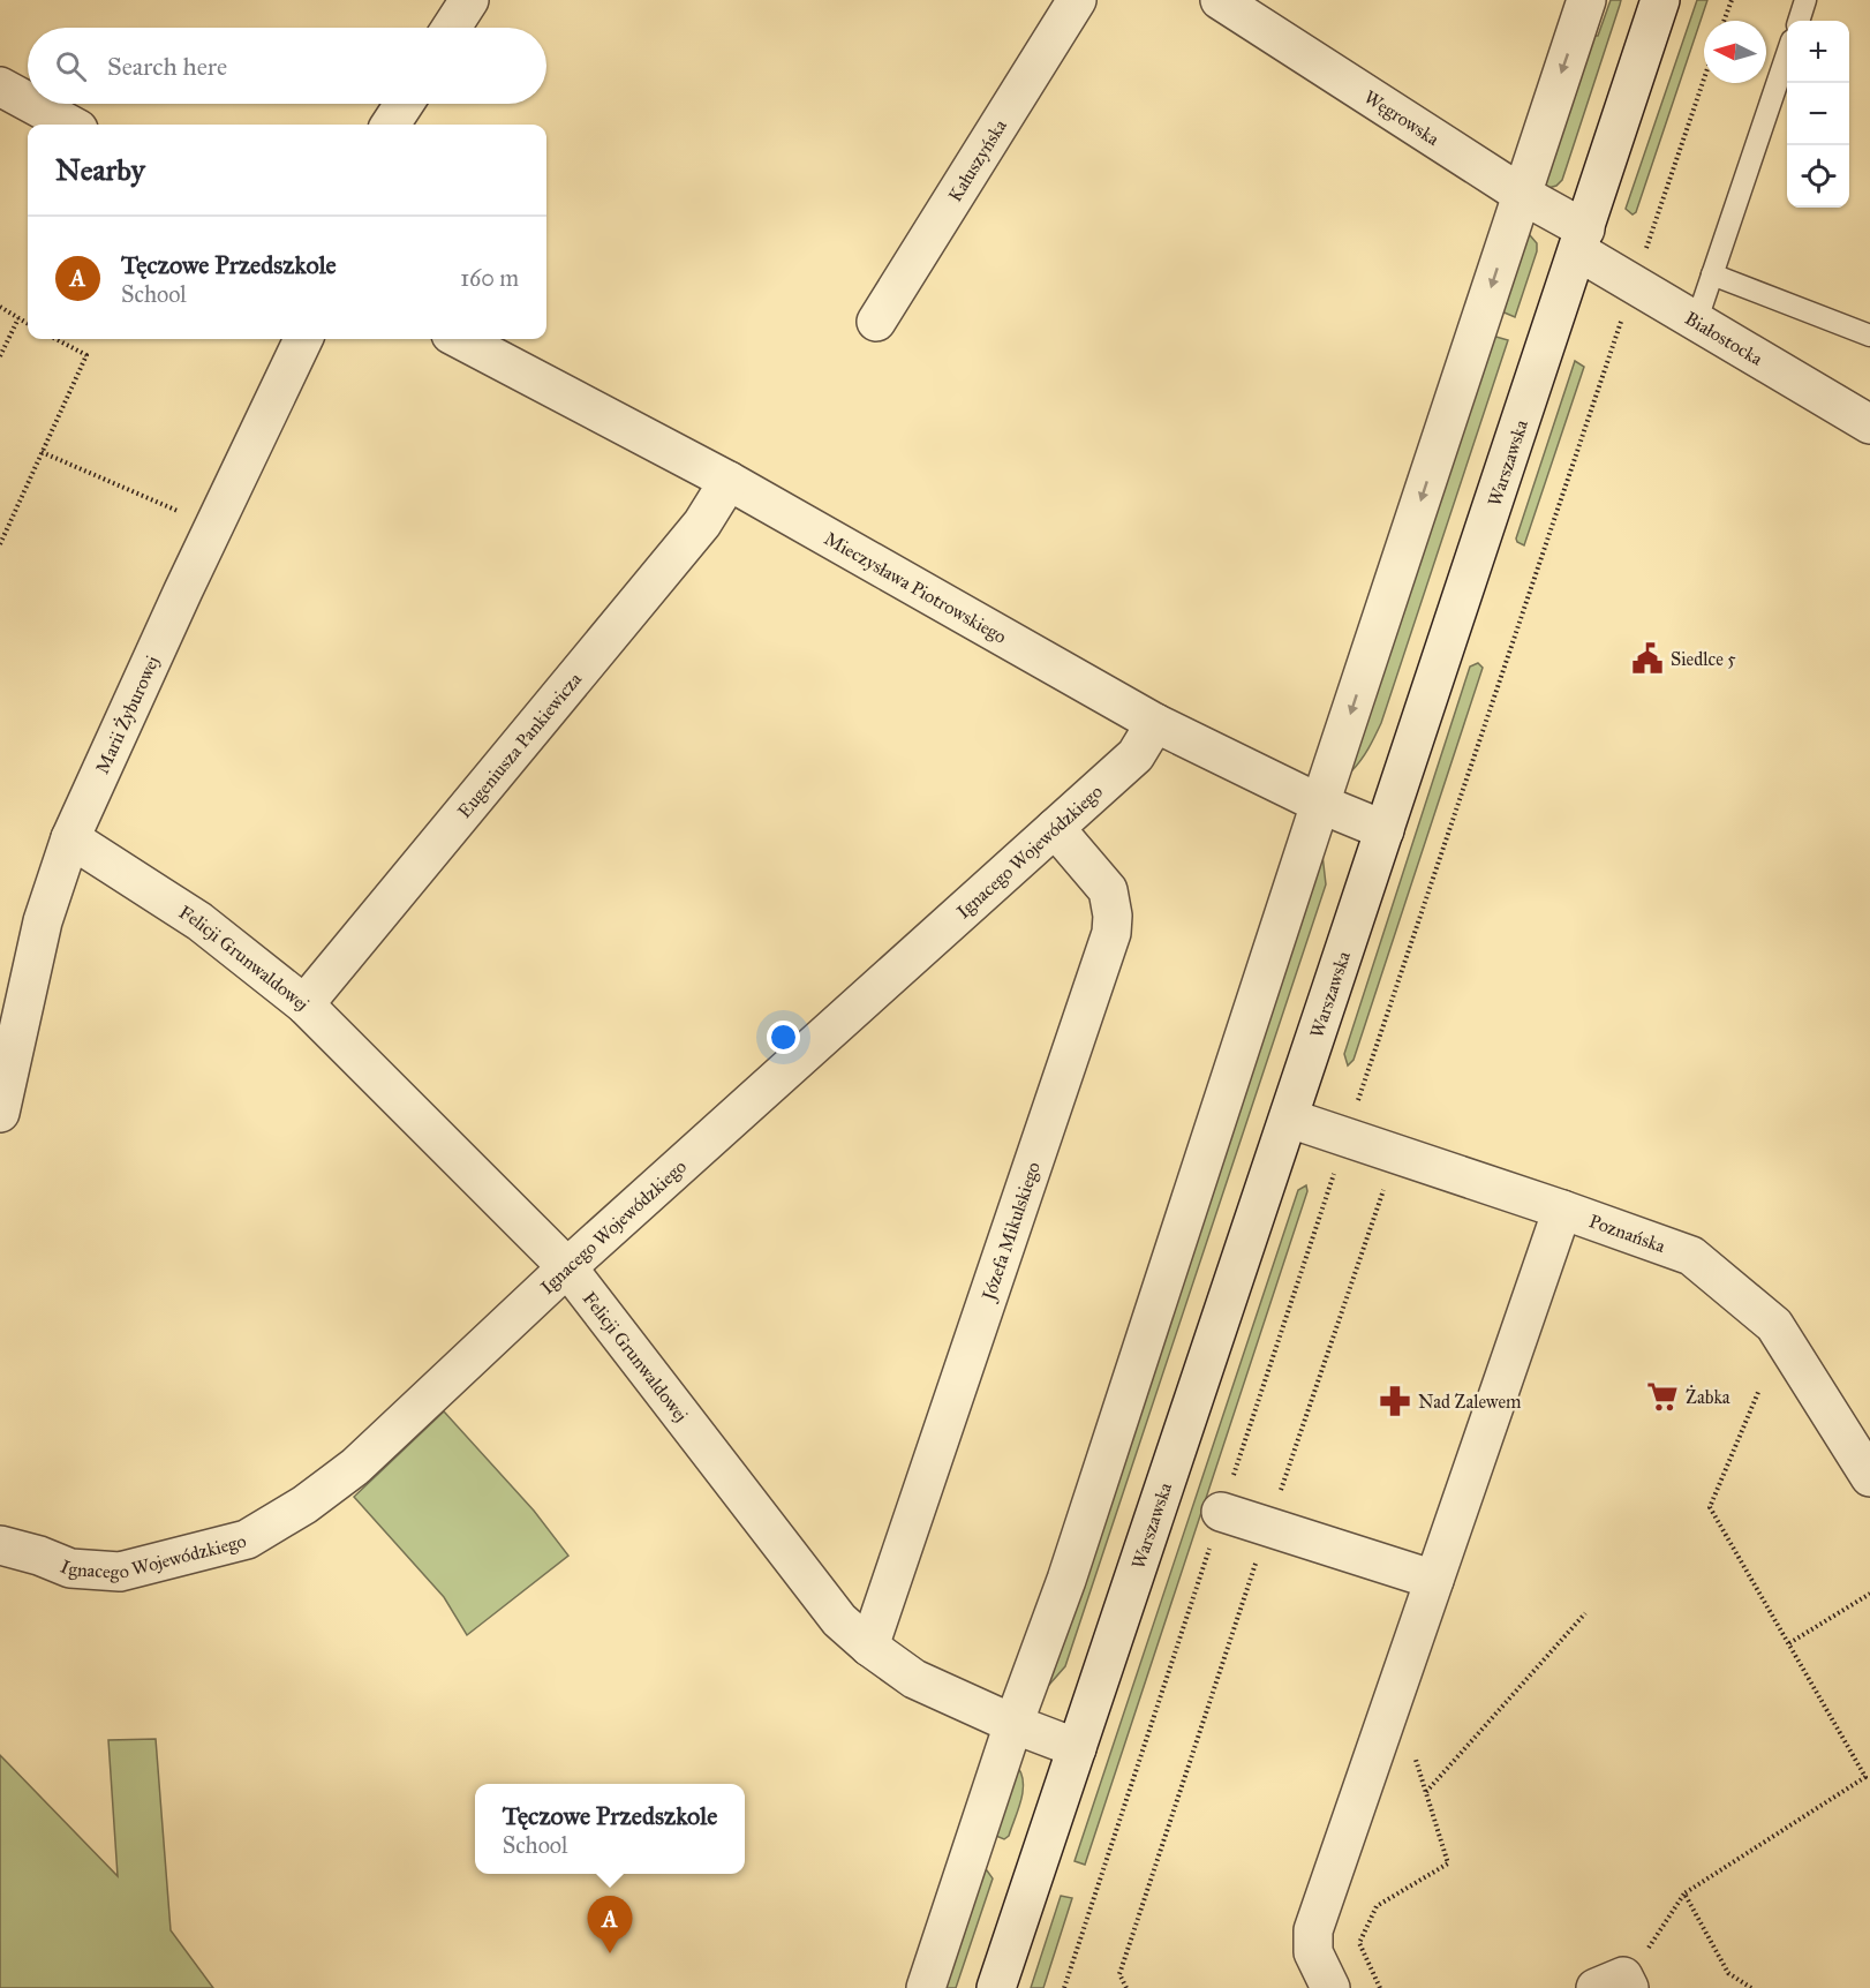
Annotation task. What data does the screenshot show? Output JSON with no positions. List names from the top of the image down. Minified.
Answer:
{"streets":{"street":["Węgrowska","Kałuszyńska","Białostocka","Warszawska","Mieczysława Piotrowskiego","Marii Żyburowej","Eugeniusza Pankiewicza","Ignacego Wojewódzkiego","Felicji Grunwaldowej","Józefa Mikulskiego","Poznańska"]},"crossings":[["Węgrowska","Białostocka"],["Węgrowska","Warszawska"],["Białostocka","Warszawska"],["Warszawska","Mieczysława Piotrowskiego"],["Warszawska","Felicji Grunwaldowej"],["Warszawska","Poznańska"],["Mieczysława Piotrowskiego","Eugeniusza Pankiewicza"],["Mieczysława Piotrowskiego","Ignacego Wojewódzkiego"],["Marii Żyburowej","Felicji Grunwaldowej"],["Eugeniusza Pankiewicza","Felicji Grunwaldowej"],["Ignacego Wojewódzkiego","Felicji Grunwaldowej"],["Ignacego Wojewódzkiego","Józefa Mikulskiego"],["Felicji Grunwaldowej","Józefa Mikulskiego"]],"places":{"public building":["Siedlce 5"],"supermarket":["Żabka"],"pharmacy":["Nad Zalewem"]},"north":"left","page":{"map_buttons":["+","−"],"search":"Search here","heading":"Nearby","list":[{"mark":"A","name":"Tęczowe Przedszkole","note":"School","value":"160 m"}],"popup":["Tęczowe Przedszkole","School"],"pins":"A"}}
